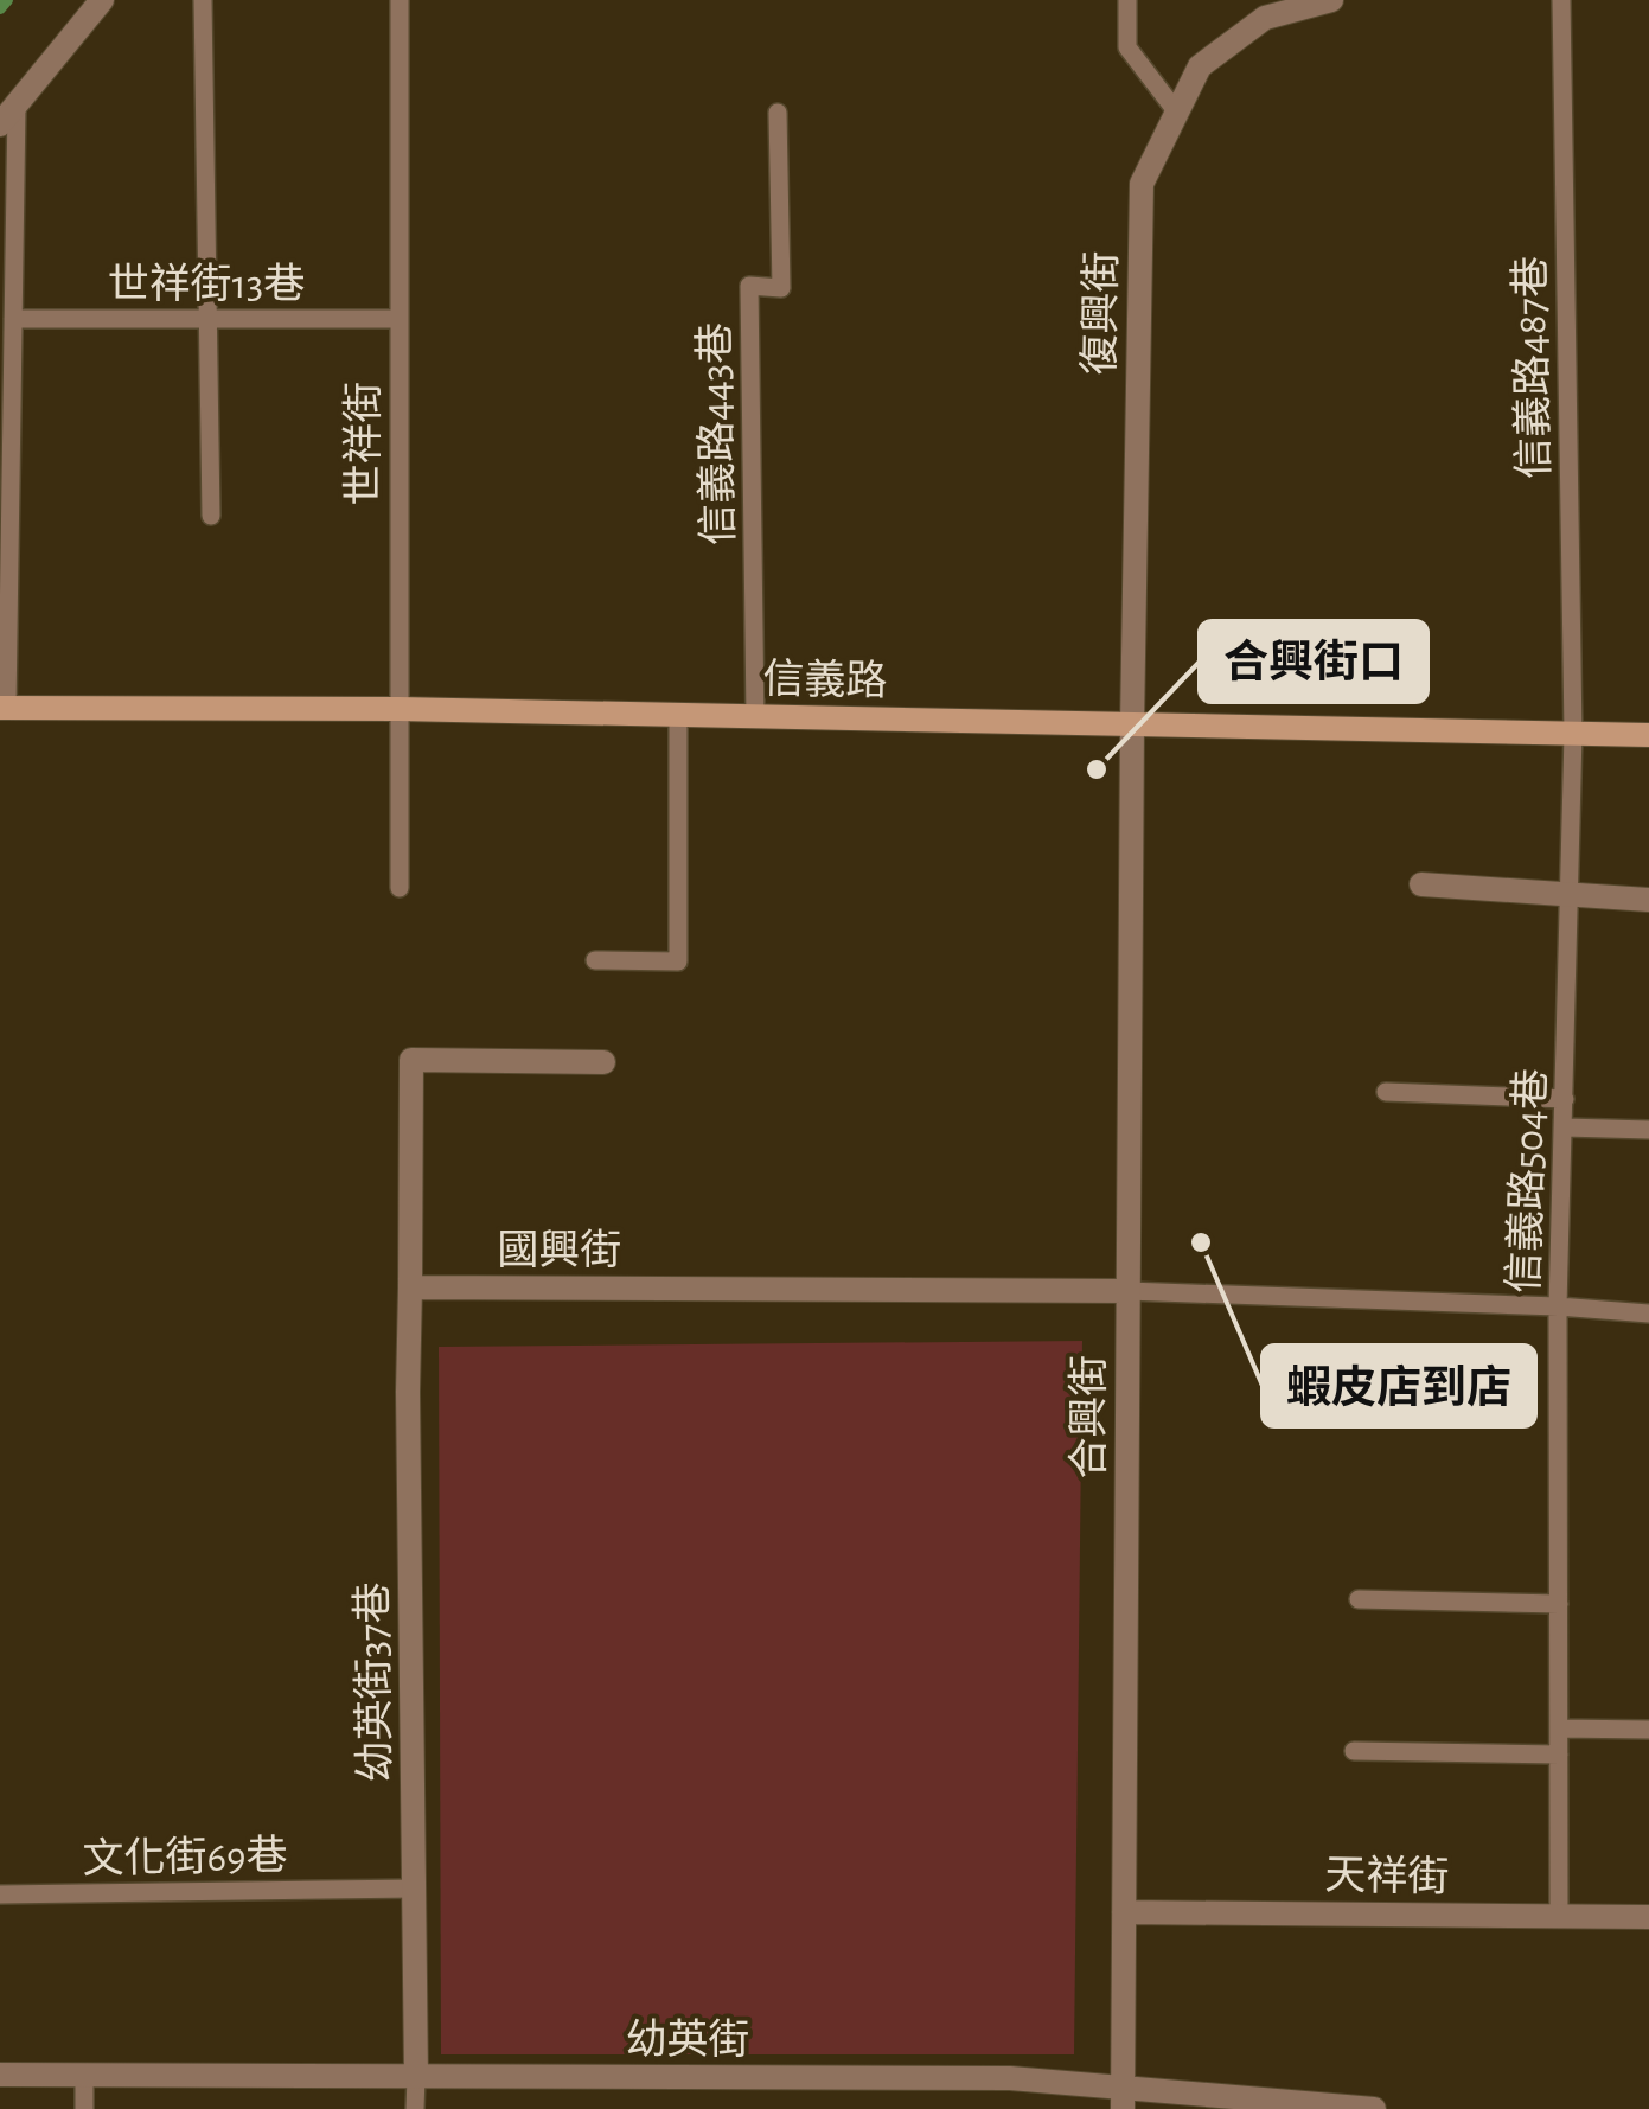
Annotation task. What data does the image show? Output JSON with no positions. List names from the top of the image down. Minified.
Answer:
{"streets":{"street":["復興街","信義路","國興街","合興街","幼英街37巷","天祥街","幼英街"],"lane":["世祥街13巷","信義路487巷","信義路443巷","世祥街","信義路504巷","文化街69巷"]},"crossings":[["世祥街13巷","世祥街"],["復興街","信義路"],["復興街","合興街"],["信義路487巷","信義路"],["信義路487巷","信義路504巷"],["信義路443巷","信義路"],["世祥街","信義路"],["信義路","信義路504巷"],["信義路","合興街"],["信義路504巷","天祥街"],["國興街","合興街"],["國興街","幼英街37巷"],["合興街","天祥街"],["合興街","幼英街"],["幼英街37巷","文化街69巷"],["幼英街37巷","幼英街"]],"places":["合興街口","蝦皮店到店"]}
